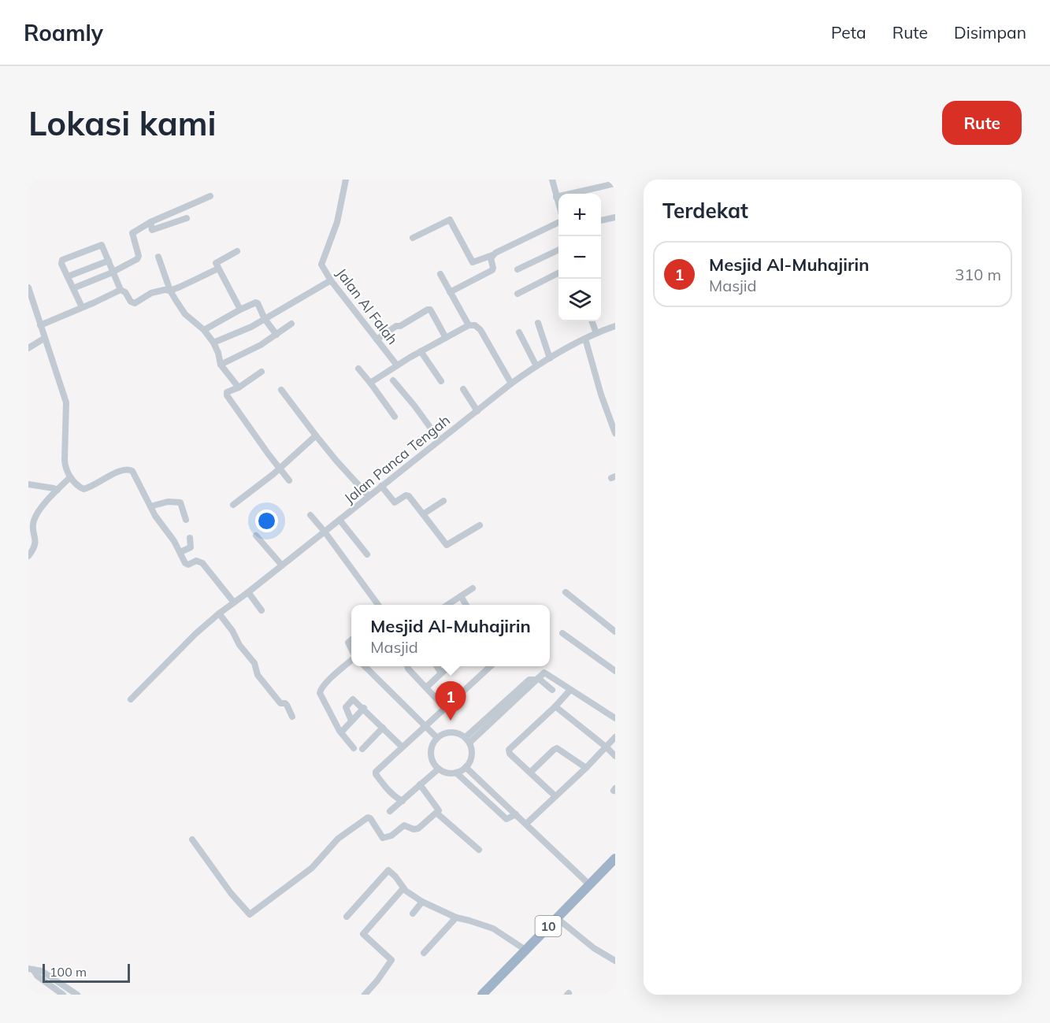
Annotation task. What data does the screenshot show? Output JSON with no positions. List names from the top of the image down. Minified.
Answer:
{"streets":{"highway":["10"],"street":["Jalan Al Falah","Jalan Panca Tengah"]},"scale_bar":"100 m","page":{"header":"Roamly","nav":["Peta","Rute","Disimpan"],"buttons":"Rute","title":"Lokasi kami","heading":"Terdekat","map_buttons":["+","−"],"list":[{"mark":"1","name":"Mesjid Al-Muhajirin","note":"Masjid","value":"310 m"}],"popup":["Mesjid Al-Muhajirin","Masjid"],"pins":"1","scale":"100 m"}}
